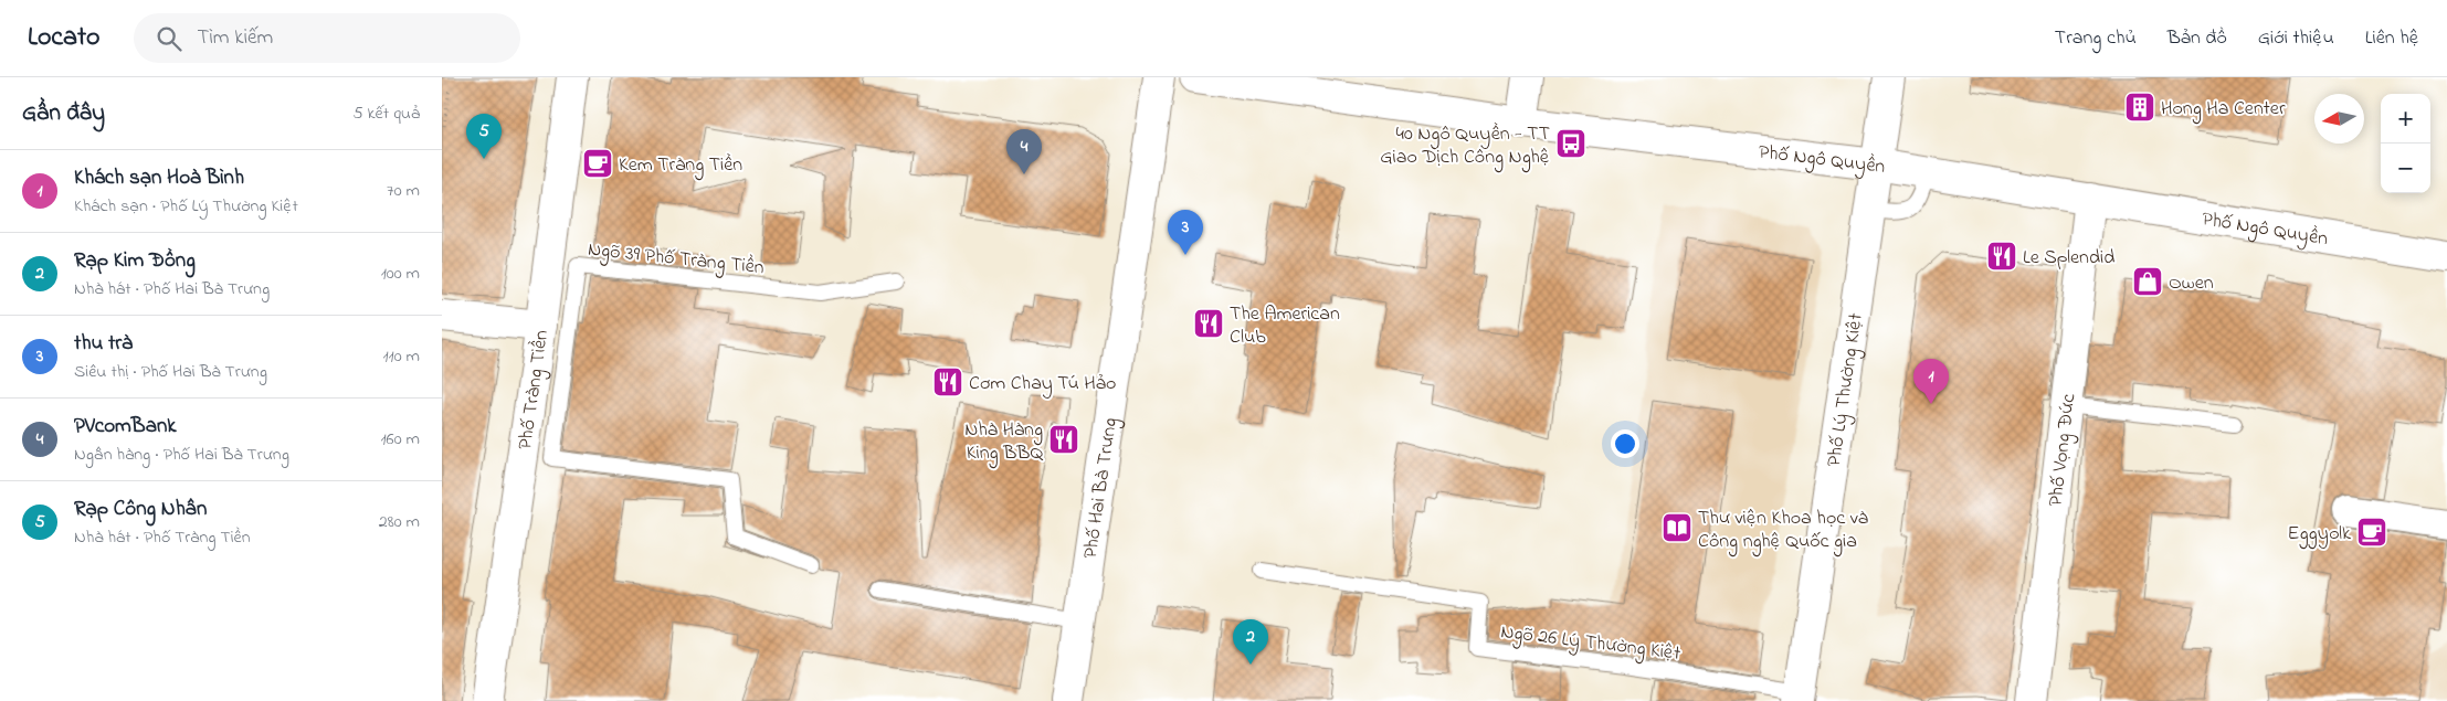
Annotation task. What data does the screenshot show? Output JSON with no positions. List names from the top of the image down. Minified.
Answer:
{"streets":{"street":["Phố Ngô Quyền","Phố Lý Thường Kiệt","Phố Tràng Tiền","Phố Vọng Đức","Phố Hai Bà Trưng"],"lane":["Ngõ 39 Phố Tràng Tiền","Ngõ 26 Lý Thường Kiệt"]},"crossings":[["Phố Ngô Quyền","Phố Lý Thường Kiệt"],["Phố Ngô Quyền","Phố Vọng Đức"],["Phố Lý Thường Kiệt","Ngõ 26 Lý Thường Kiệt"]],"places":{"building":["Hong Ha Center"],"bus stop":["40 Ngô Quyền - TT Giao Dịch Công Nghệ"],"cafe":["Kem Tràng Tiền","Eggyolk"],"restaurant":["Le Splendid","The American Club","Cơm Chay Tú Hảo","Nhà Hàng King BBQ"],"shop":["Owen"],"library":["Thư viện Khoa học và Công nghệ Quốc gia"]},"north":"left","page":{"header":"Locato","search":"Tìm kiếm","nav":["Trang chủ","Bản đồ","Giới thiệu","Liên hệ"],"heading":["Gần đây","5 kết quả"],"map_buttons":["+","−"],"pins":["5","4","3","1","2"],"list":[{"mark":"1","name":"Khách sạn Hoà Bình","note":"Khách sạn · Phố Lý Thường Kiệt","value":"70 m"},{"mark":"2","name":"Rạp Kim Đồng","note":"Nhà hát · Phố Hai Bà Trưng","value":"100 m"},{"mark":"3","name":"thu trà","note":"Siêu thị · Phố Hai Bà Trưng","value":"110 m"},{"mark":"4","name":"PVcomBank","note":"Ngân hàng · Phố Hai Bà Trưng","value":"160 m"},{"mark":"5","name":"Rạp Công Nhân","note":"Nhà hát · Phố Tràng Tiền","value":"280 m"}]}}
